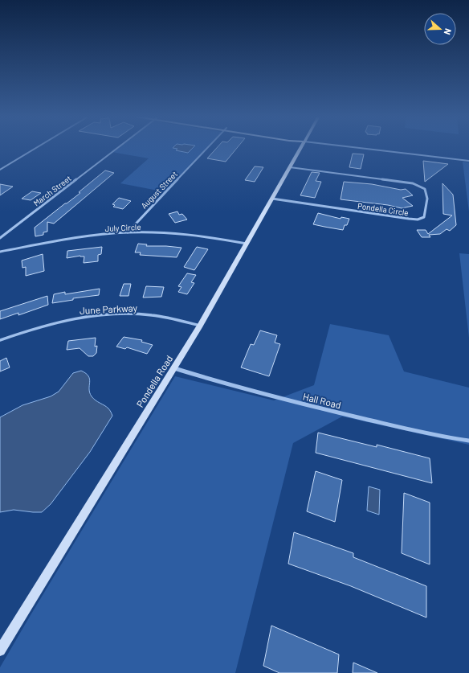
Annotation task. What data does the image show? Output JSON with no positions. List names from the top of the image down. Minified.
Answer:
{"streets":{"main road":["Pondella Road"],"street":["August Street","March Street","Pondella Circle","July Circle","June Parkway","Hall Road"]},"crossings":[["August Street","July Circle"],["Pondella Circle","Pondella Road"],["July Circle","Pondella Road"],["June Parkway","Pondella Road"],["Pondella Road","Hall Road"]],"north":"right"}
